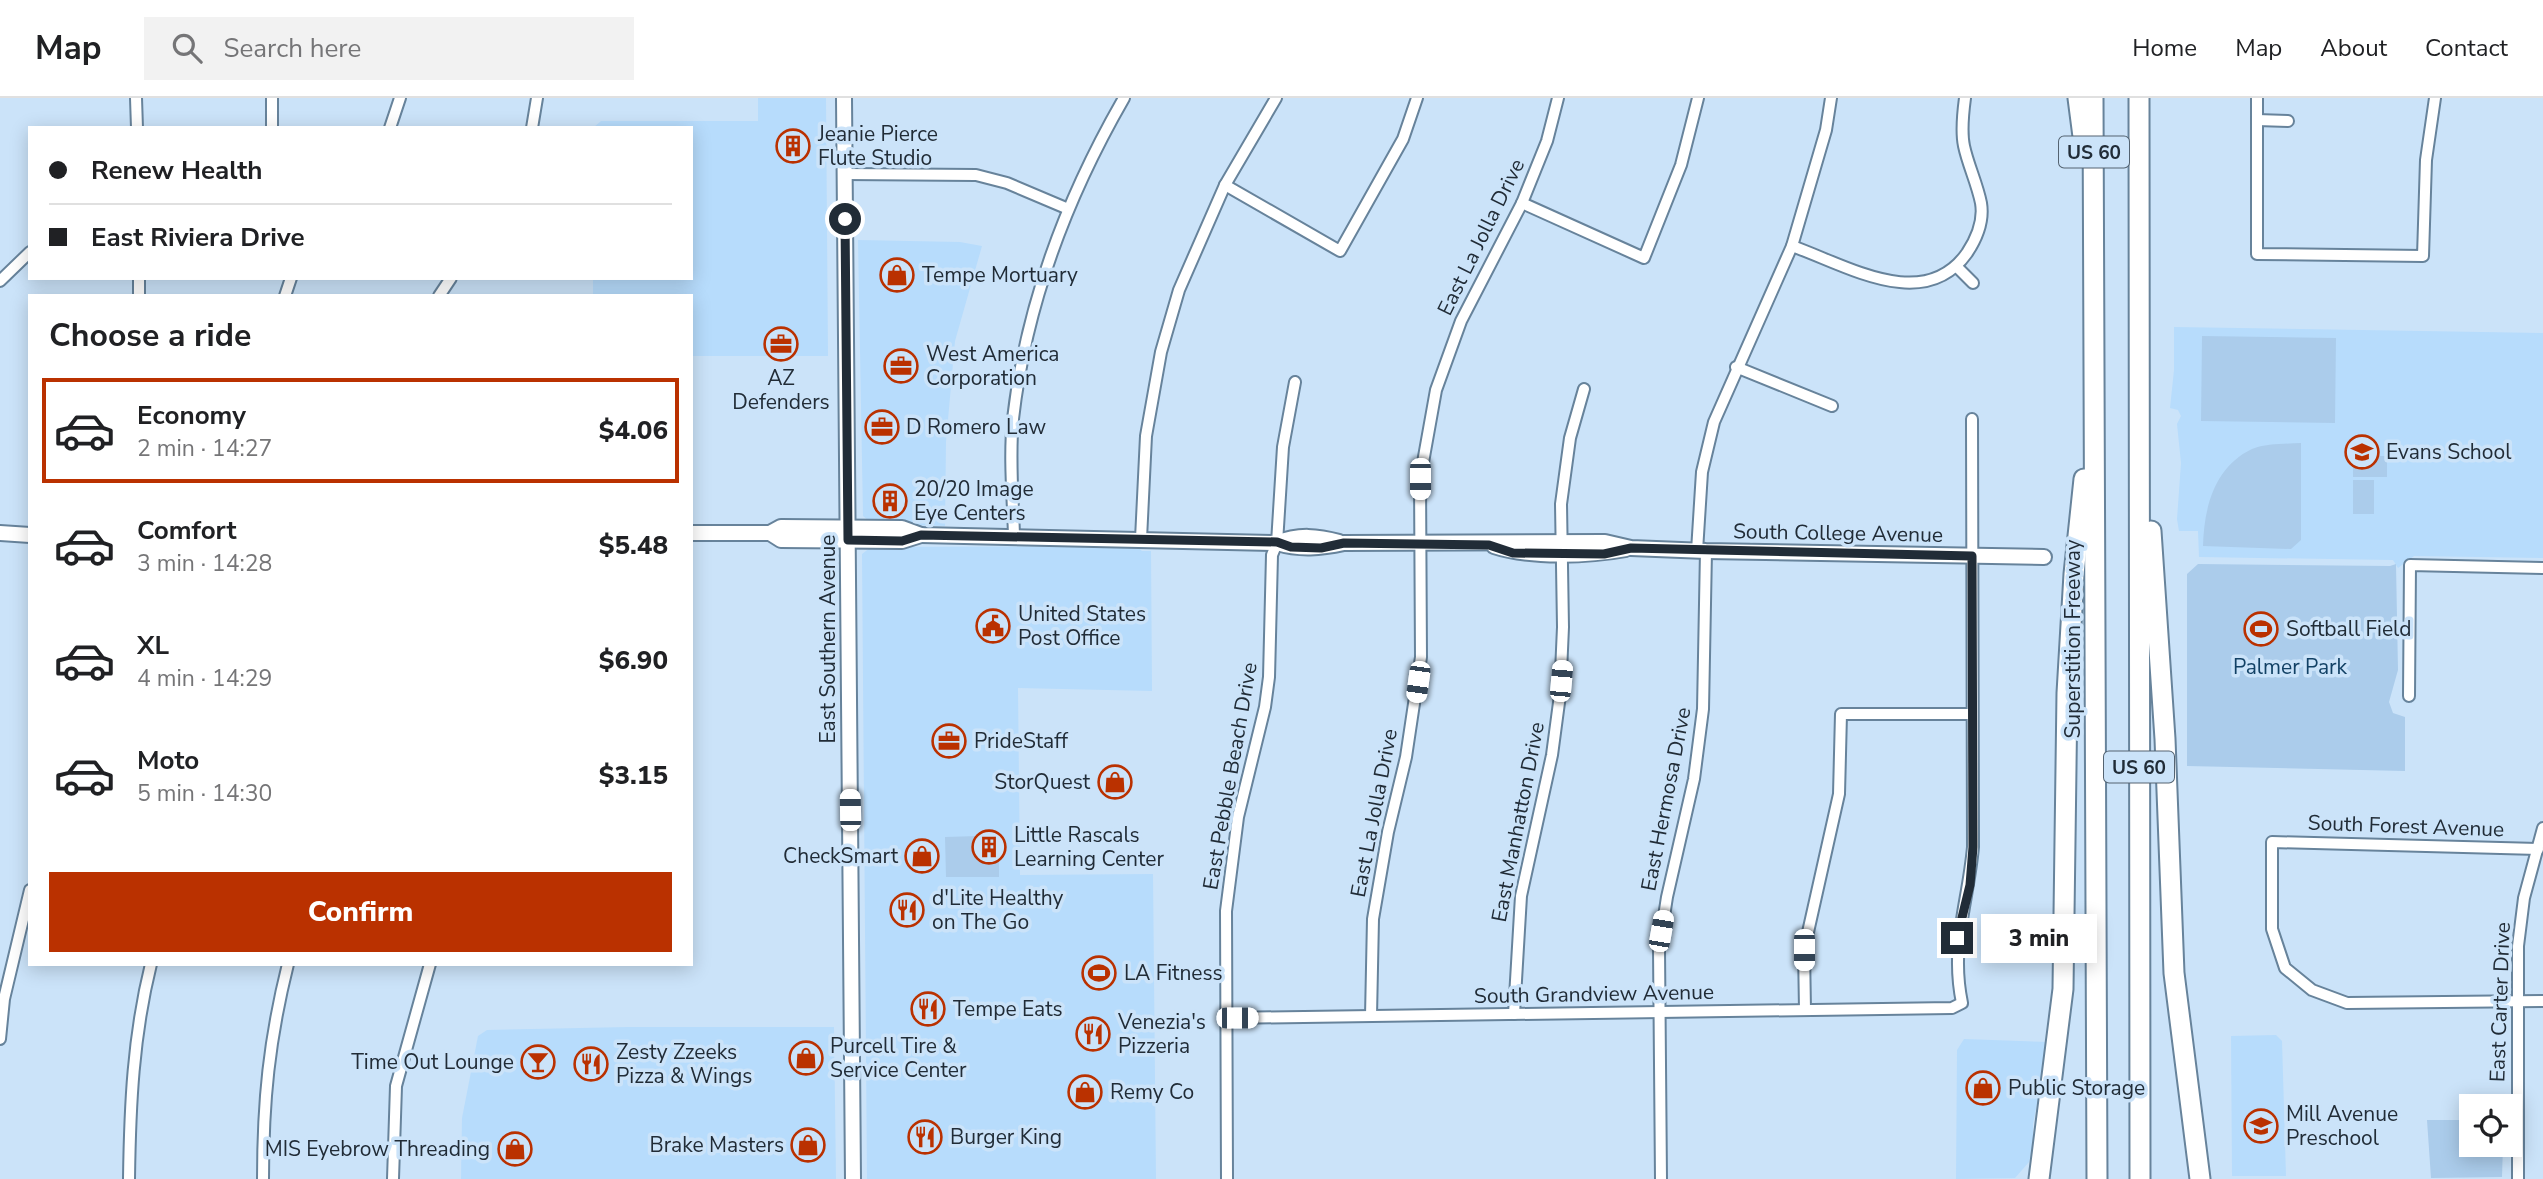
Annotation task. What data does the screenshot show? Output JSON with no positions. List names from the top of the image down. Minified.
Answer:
{"streets":{"highway":["US 60","Superstition Freeway"],"street":["East La Jolla Drive","South College Avenue","East Southern Avenue","East Pebble Beach Drive","East Hermosa Drive","East Manhatton Drive","South Forest Avenue","South Grandview Avenue","East Carter Drive"]},"crossings":[["East La Jolla Drive","South College Avenue"],["East La Jolla Drive","South Grandview Avenue"],["South College Avenue","East Southern Avenue"],["South College Avenue","East Pebble Beach Drive"],["South College Avenue","East Hermosa Drive"],["South College Avenue","East Manhatton Drive"],["East Pebble Beach Drive","South Grandview Avenue"],["East Hermosa Drive","South Grandview Avenue"],["East Manhatton Drive","South Grandview Avenue"],["South Forest Avenue","East Carter Drive"]],"parks":["Palmer Park"],"places":{"building":["Jeanie Pierce Flute Studio","20/20 Image Eye Centers","Little Rascals Learning Center"],"shop":["Tempe Mortuary","StorQuest","CheckSmart","Purcell Tire & Service Center","Public Storage","Remy Co","Brake Masters","MIS Eyebrow Threading"],"office":["AZ Defenders","West America Corporation","D Romero Law","PrideStaff"],"school or university":["Evans School","Mill Avenue Preschool"],"public building":["United States Post Office"],"sports":["Softball Field","LA Fitness"],"restaurant":["d'Lite Healthy on The Go","Tempe Eats","Venezia's Pizzeria","Zesty Zzeeks Pizza & Wings","Burger King"],"bar":["Time Out Lounge"]},"page":{"header":"Map","search":"Search here","nav":["Home","Map","About","Contact"],"banner":["Renew Health","East Riviera Drive"],"heading":"Choose a ride","list":[{"name":"Economy","note":"2 min · 14:27","value":"$4.06"},{"name":"Comfort","note":"3 min · 14:28","value":"$5.48"},{"name":"XL","note":"4 min · 14:29","value":"$6.90"},{"name":"Moto","note":"5 min · 14:30","value":"$3.15"}],"buttons":"Confirm","bubble":"3 min"}}
